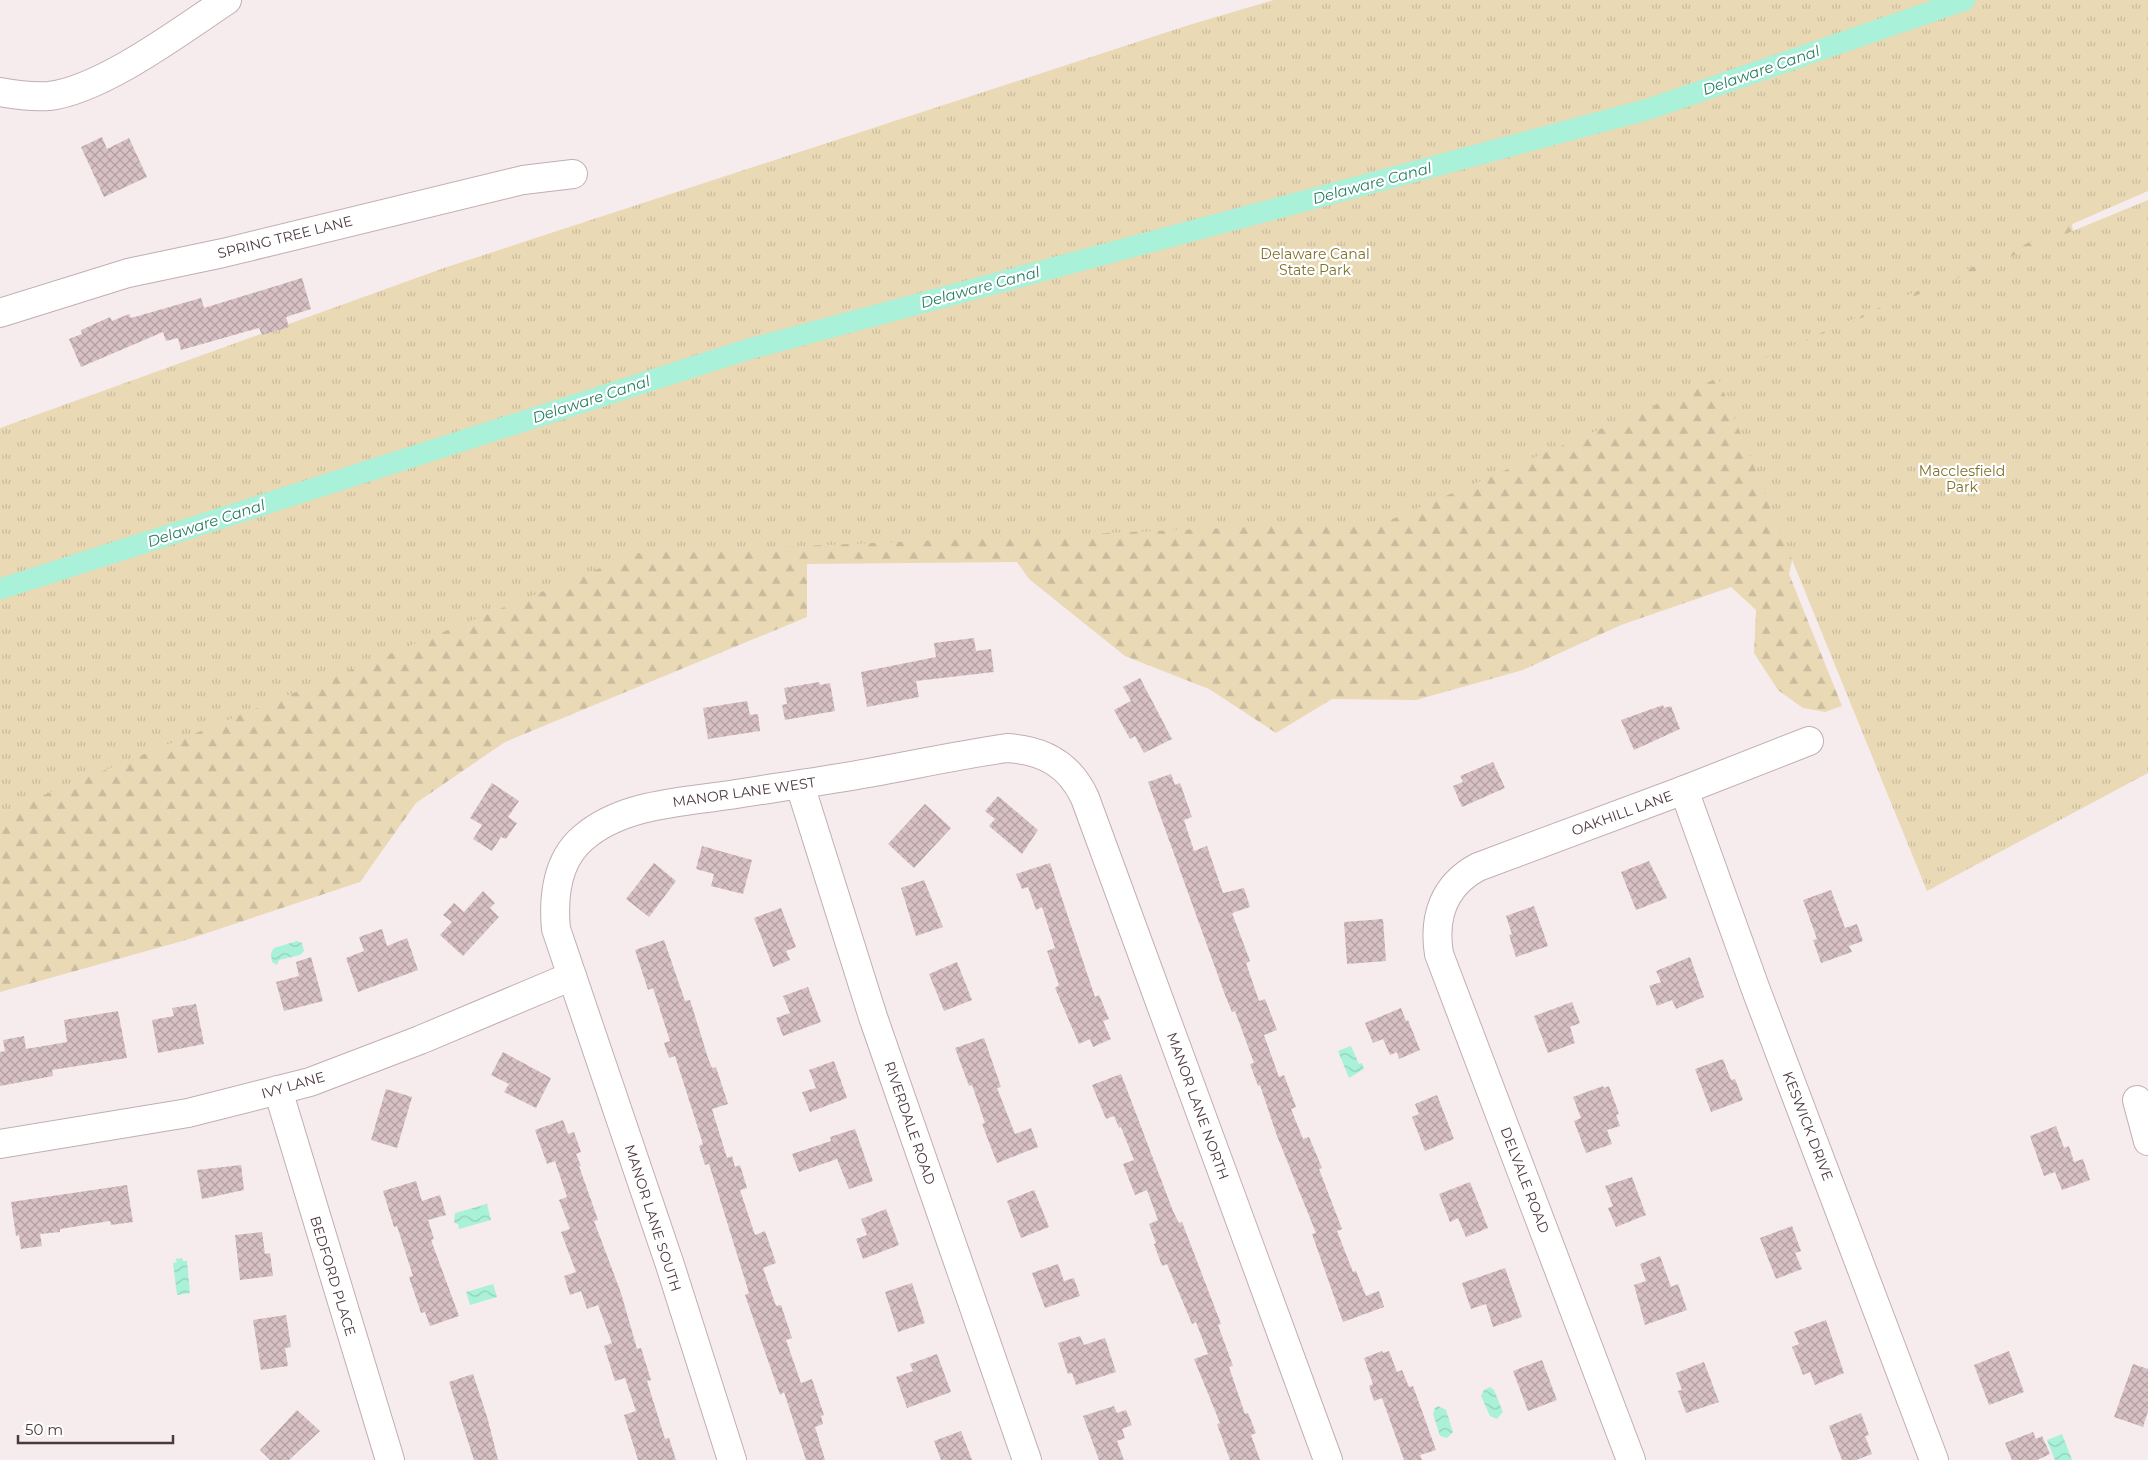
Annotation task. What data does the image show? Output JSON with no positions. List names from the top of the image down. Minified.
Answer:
{"streets":{"street":["SPRING TREE LANE","MANOR LANE WEST","OAKHILL LANE","IVY LANE","MANOR LANE NORTH","RIVERDALE ROAD","KESWICK DRIVE","DELVALE ROAD","MANOR LANE SOUTH","BEDFORD PLACE"]},"crossings":[["MANOR LANE WEST","IVY LANE"],["MANOR LANE WEST","MANOR LANE NORTH"],["MANOR LANE WEST","RIVERDALE ROAD"],["MANOR LANE WEST","MANOR LANE SOUTH"],["OAKHILL LANE","KESWICK DRIVE"],["OAKHILL LANE","DELVALE ROAD"],["IVY LANE","MANOR LANE SOUTH"],["IVY LANE","BEDFORD PLACE"]],"water":["Delaware Canal"],"parks":["Delaware Canal State Park","Macclesfield Park"],"scale_bar":"50 m"}
